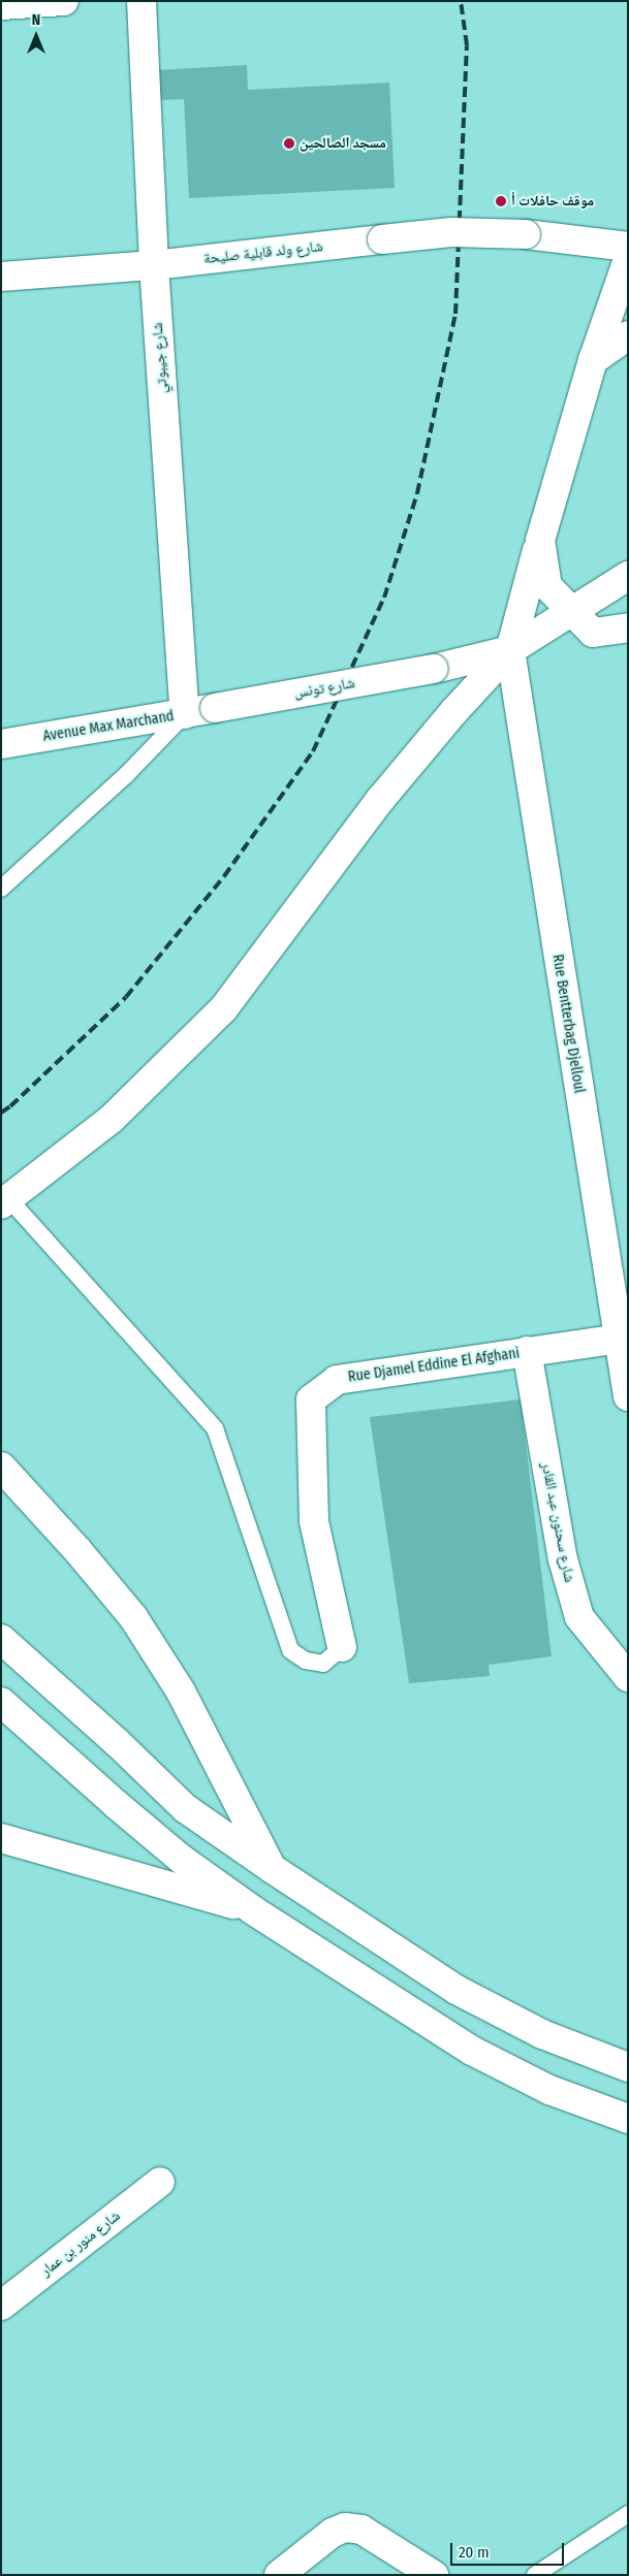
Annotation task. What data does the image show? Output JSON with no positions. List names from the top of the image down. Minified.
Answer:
{"streets":{"main road":["شارع ولد قابلية صليحة","شارع جيبوتي","شارع تونس","Avenue Max Marchand","Rue Bentterbag Djelloul","Rue Djamel Eddine El Afghani","شارع سحنون عبد القادر","شارع منور بن عمار"]},"crossings":[["شارع ولد قابلية صليحة","شارع جيبوتي"],["شارع جيبوتي","Avenue Max Marchand"],["شارع تونس","Avenue Max Marchand"],["شارع تونس","Rue Bentterbag Djelloul"],["Rue Bentterbag Djelloul","Rue Djamel Eddine El Afghani"],["Rue Djamel Eddine El Afghani","شارع سحنون عبد القادر"]],"places":["مسجد الصالحين","موقف حافلات أ"],"scale_bar":"20 m","north":"top"}
